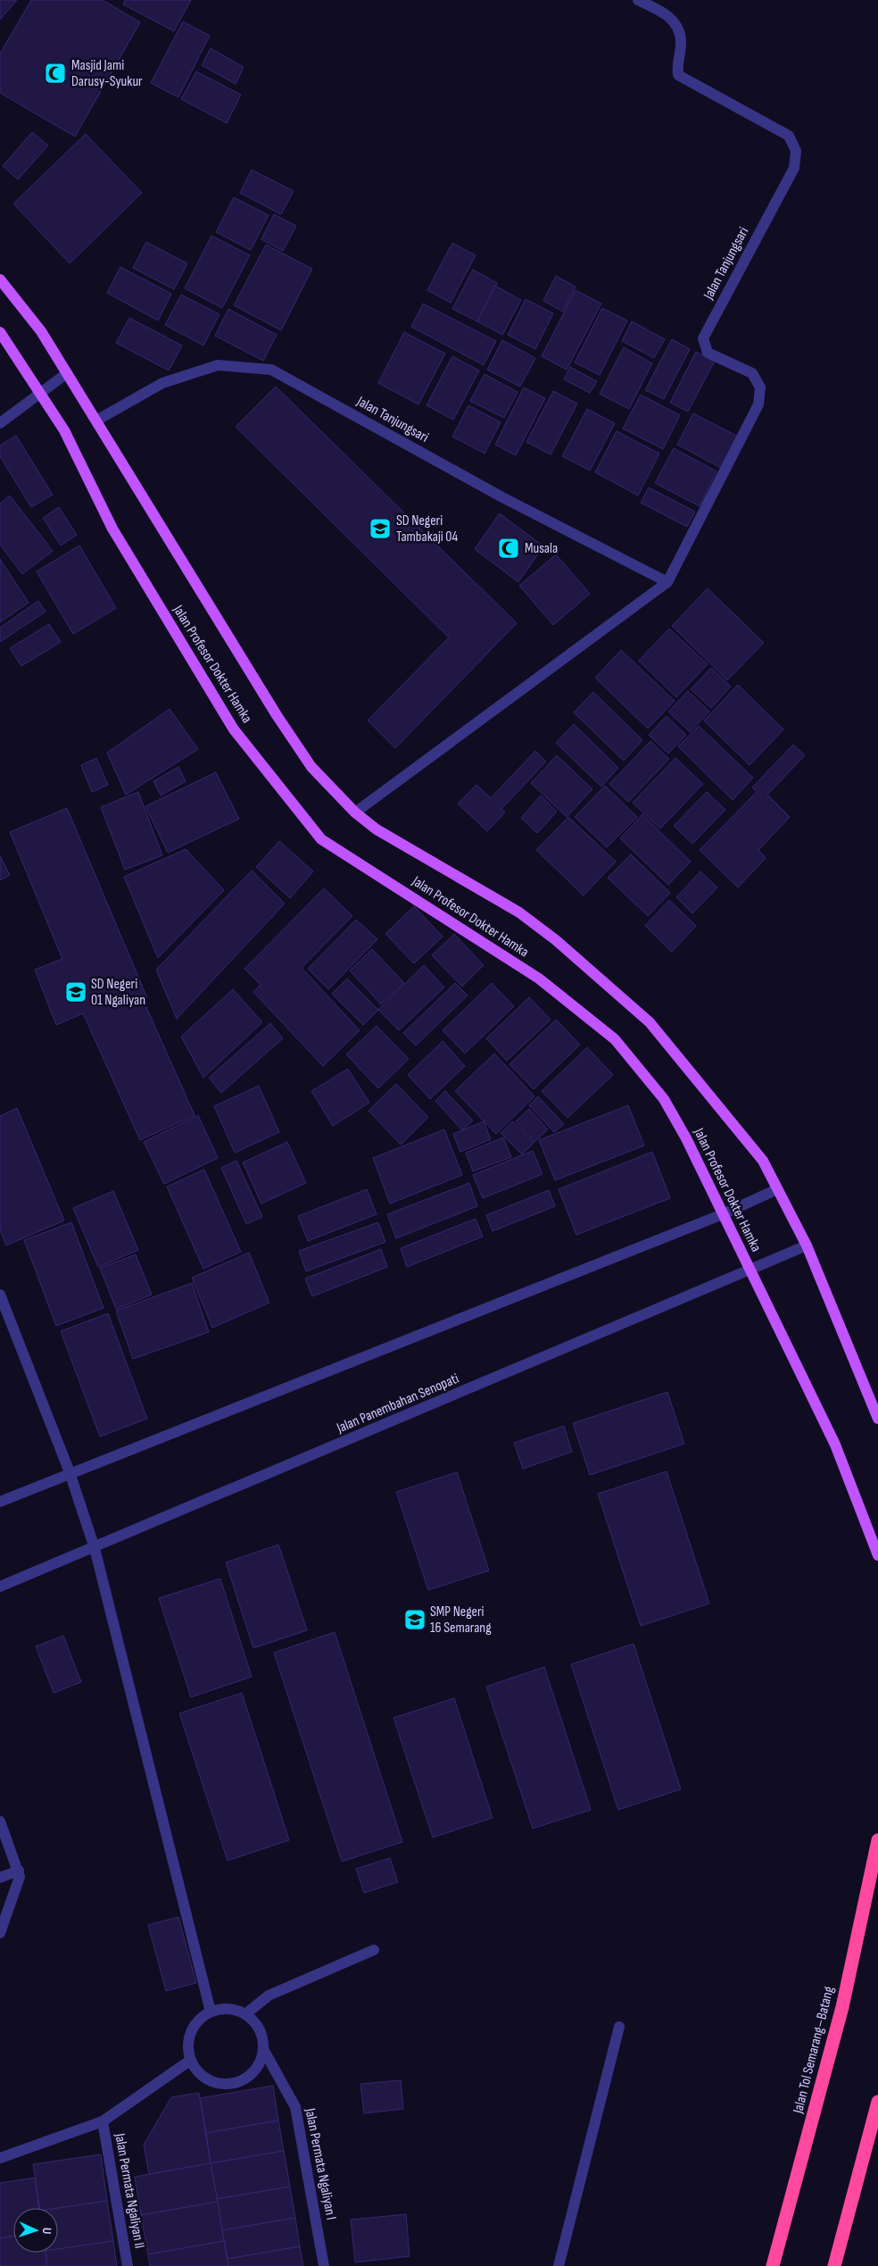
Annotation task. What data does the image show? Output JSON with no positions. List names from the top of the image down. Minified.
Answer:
{"streets":{"highway":["Jalan Tol Semarang–Batang"],"main road":["Jalan Profesor Dokter Hamka"],"street":["Jalan Tanjungsari","Jalan Panembahan Senopati","Jalan Permata Ngaliyan I","Jalan Permata Ngaliyan II"]},"crossings":[["Jalan Tanjungsari","Jalan Profesor Dokter Hamka"],["Jalan Profesor Dokter Hamka","Jalan Panembahan Senopati"]],"places":{"mosque":["Masjid Jami Darusy-Syukur","Musala"],"school or university":["SD Negeri Tambakaji 04","SD Negeri 01 Ngaliyan","SMP Negeri 16 Semarang"]},"north":"right"}
